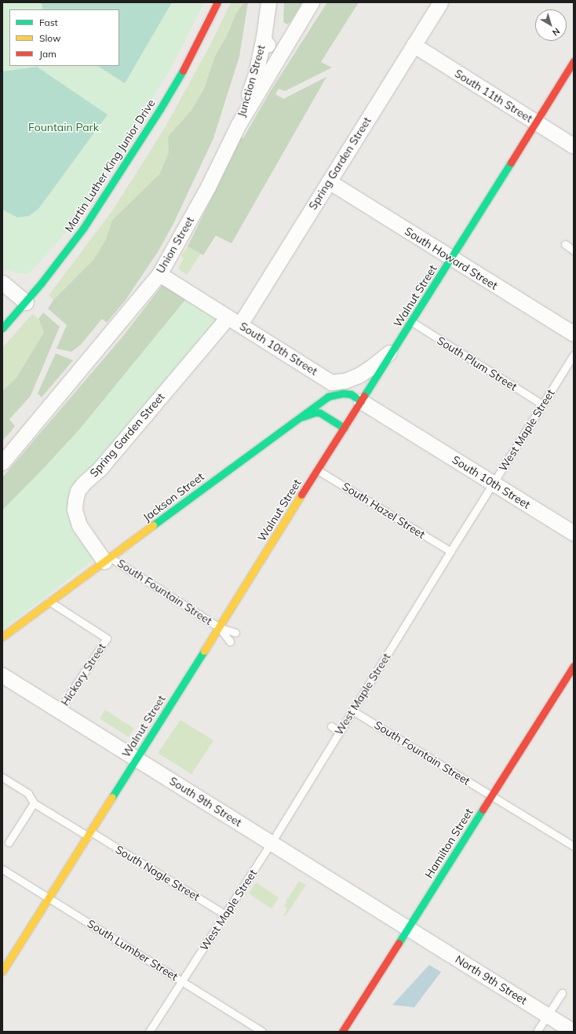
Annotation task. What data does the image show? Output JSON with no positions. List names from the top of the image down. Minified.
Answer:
{"streets":{"main road":["Martin Luther King Junior Drive","Walnut Street","Jackson Street","Hamilton Street"],"street":["Junction Street","South 11th Street","Spring Garden Street","Union Street","South Howard Street","South 10th Street","South 9th Street","North 9th Street"],"lane":["South Plum Street","West Maple Street","South Hazel Street","South Fountain Street","Hickory Street","South Nagle Street","South Lumber Street"]},"crossings":[["Junction Street","Union Street"],["South 11th Street","Spring Garden Street"],["South 11th Street","Walnut Street"],["Spring Garden Street","South Howard Street"],["Spring Garden Street","South 10th Street"],["Spring Garden Street","Jackson Street"],["Spring Garden Street","South Fountain Street"],["Union Street","South 10th Street"],["South Howard Street","Walnut Street"],["Walnut Street","South 10th Street"],["Walnut Street","South Plum Street"],["Walnut Street","Jackson Street"],["Walnut Street","South Hazel Street"],["Walnut Street","South Fountain Street"],["Walnut Street","South 9th Street"],["Walnut Street","South Nagle Street"],["Walnut Street","South Lumber Street"],["South 10th Street","West Maple Street"],["South 10th Street","Jackson Street"],["South Plum Street","West Maple Street"],["West Maple Street","South Hazel Street"],["West Maple Street","South Fountain Street"],["West Maple Street","South 9th Street"],["West Maple Street","South Nagle Street"],["West Maple Street","South Lumber Street"],["Jackson Street","South Fountain Street"],["Jackson Street","Hickory Street"],["South Fountain Street","Hamilton Street"],["Hickory Street","South 9th Street"],["South 9th Street","Hamilton Street"],["South 9th Street","North 9th Street"],["Hamilton Street","North 9th Street"]],"parks":["Fountain Park"],"legend":["Fast","Slow","Jam"],"north":"bottom right"}
